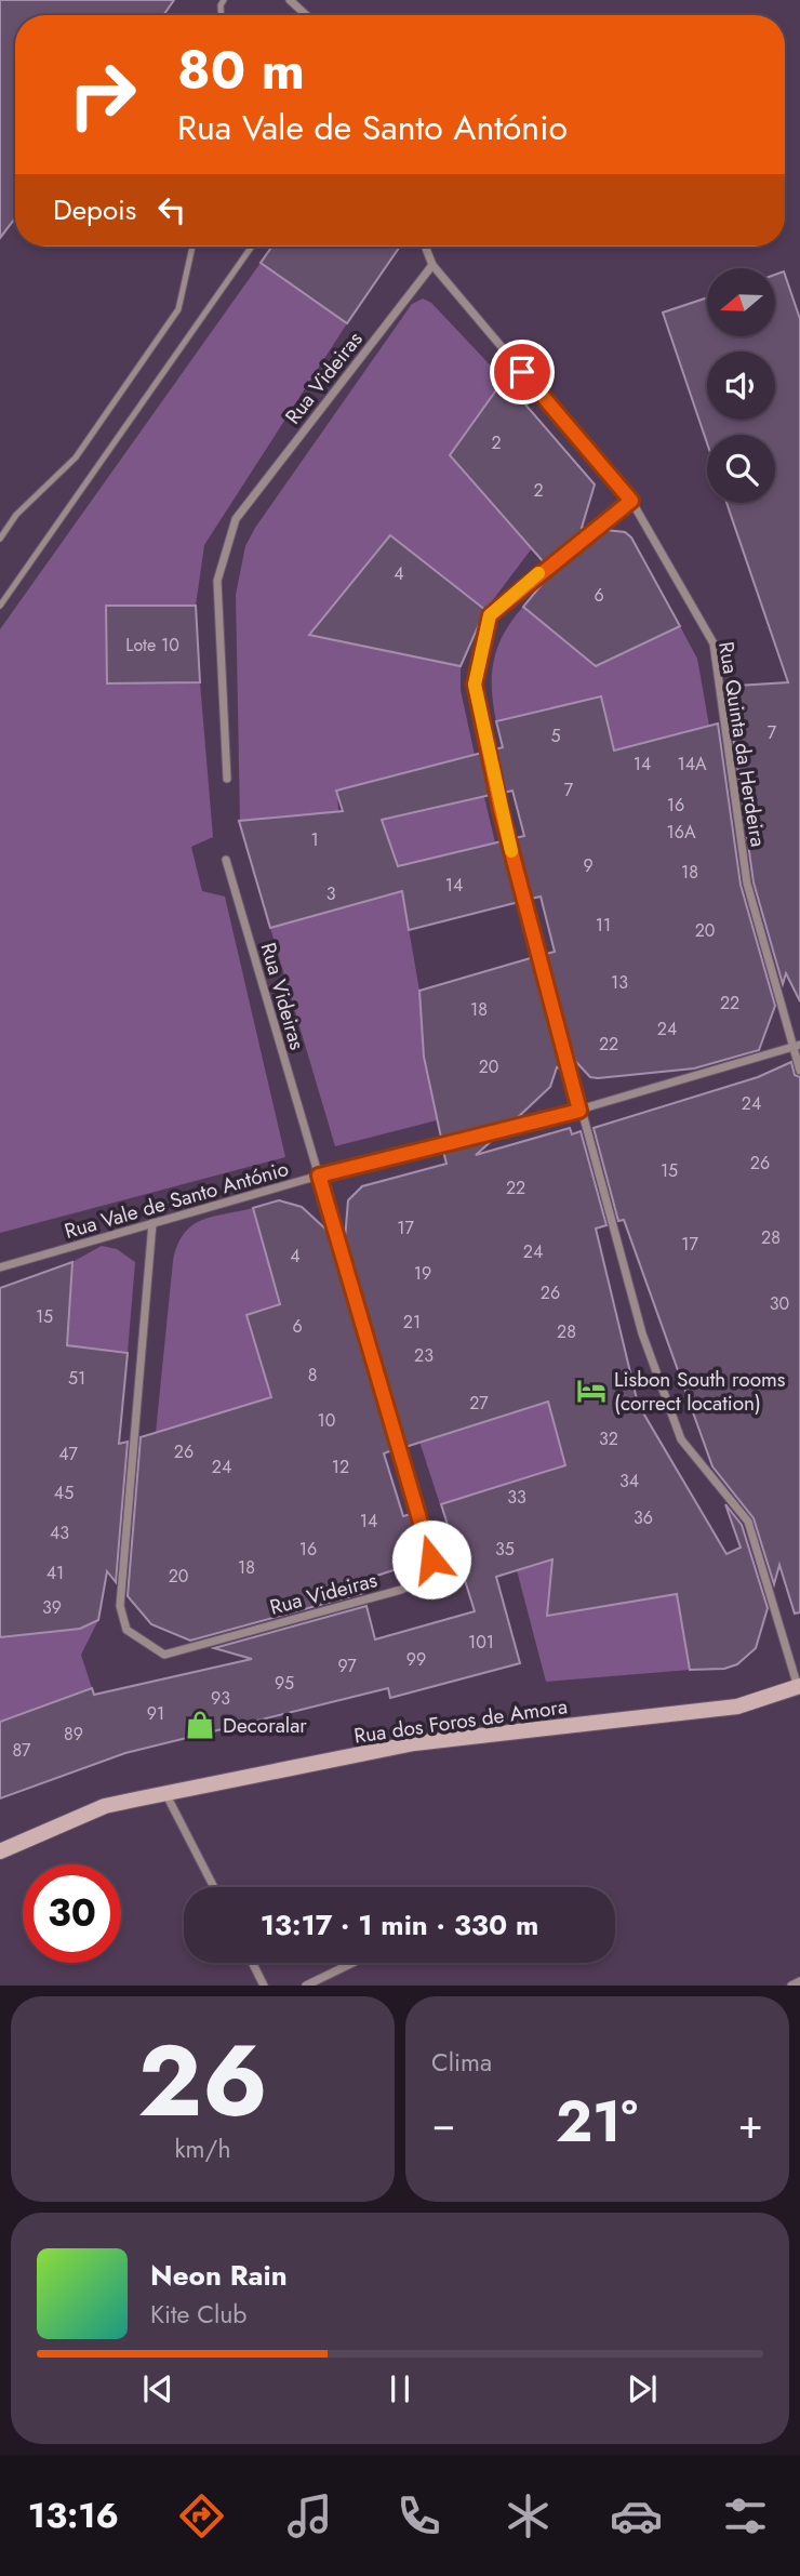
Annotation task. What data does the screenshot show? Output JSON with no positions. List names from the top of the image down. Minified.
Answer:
{"streets":{"main road":["Rua dos Foros de Amora"],"street":["Rua Videiras","Rua Quinta da Herdeira","Rua Vale de Santo António"]},"crossings":[["Rua Videiras","Rua Quinta da Herdeira"],["Rua Videiras","Rua Vale de Santo António"],["Rua Quinta da Herdeira","Rua Vale de Santo António"]],"places":{"hotel":["Lisbon South rooms (correct location)"],"shop":["Decoralar"]},"house_numbers":["2","2","4","6","Lote 10","7","5","14","14A","7","16","16A","1","9","18","14","3","11","20","13","22","18","24","22","20","24","26","15","22","17","28","17","24","4","19","26","30","15","21","6","28","23","8","51","27","10","32","26","47","24","12","34","45","33","36","14","43","16","35","18","41","20","39","101","99","97","95","93","91","89","87"],"north":"left","page":{"turn":["80 m","Rua Vale de Santo António"],"then":"Depois","limit":"30","trip":"13:17 · 1 min · 330 m","tile":[["26","km/h"],"Clima"],"heat":["−","21°","+"],"song":["Neon Rain","Kite Club"],"tabs":"13:16"}}
